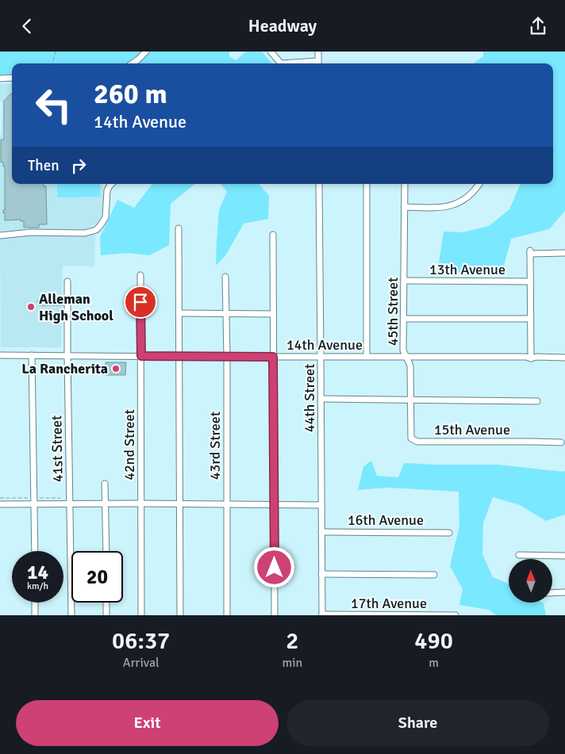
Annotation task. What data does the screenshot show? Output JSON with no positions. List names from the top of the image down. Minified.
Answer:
{"streets":{"street":["13th Avenue","45th Street","14th Avenue","44th Street","15th Avenue","42nd Street","43rd Street","41st Street","16th Avenue","17th Avenue"]},"crossings":[["13th Avenue","45th Street"],["45th Street","14th Avenue"],["45th Street","15th Avenue"],["14th Avenue","44th Street"],["14th Avenue","42nd Street"],["14th Avenue","43rd Street"],["14th Avenue","41st Street"],["44th Street","16th Avenue"],["44th Street","17th Avenue"]],"places":["Alleman High School","La Rancherita"],"north":"top","page":{"header":"Headway","turn":["260 m","14th Avenue"],"then":"Then","speed":"14 km/h","limit":"20","eta":["06:37","Arrival","2","min","490","m"],"buttons":["Exit","Share"]}}
